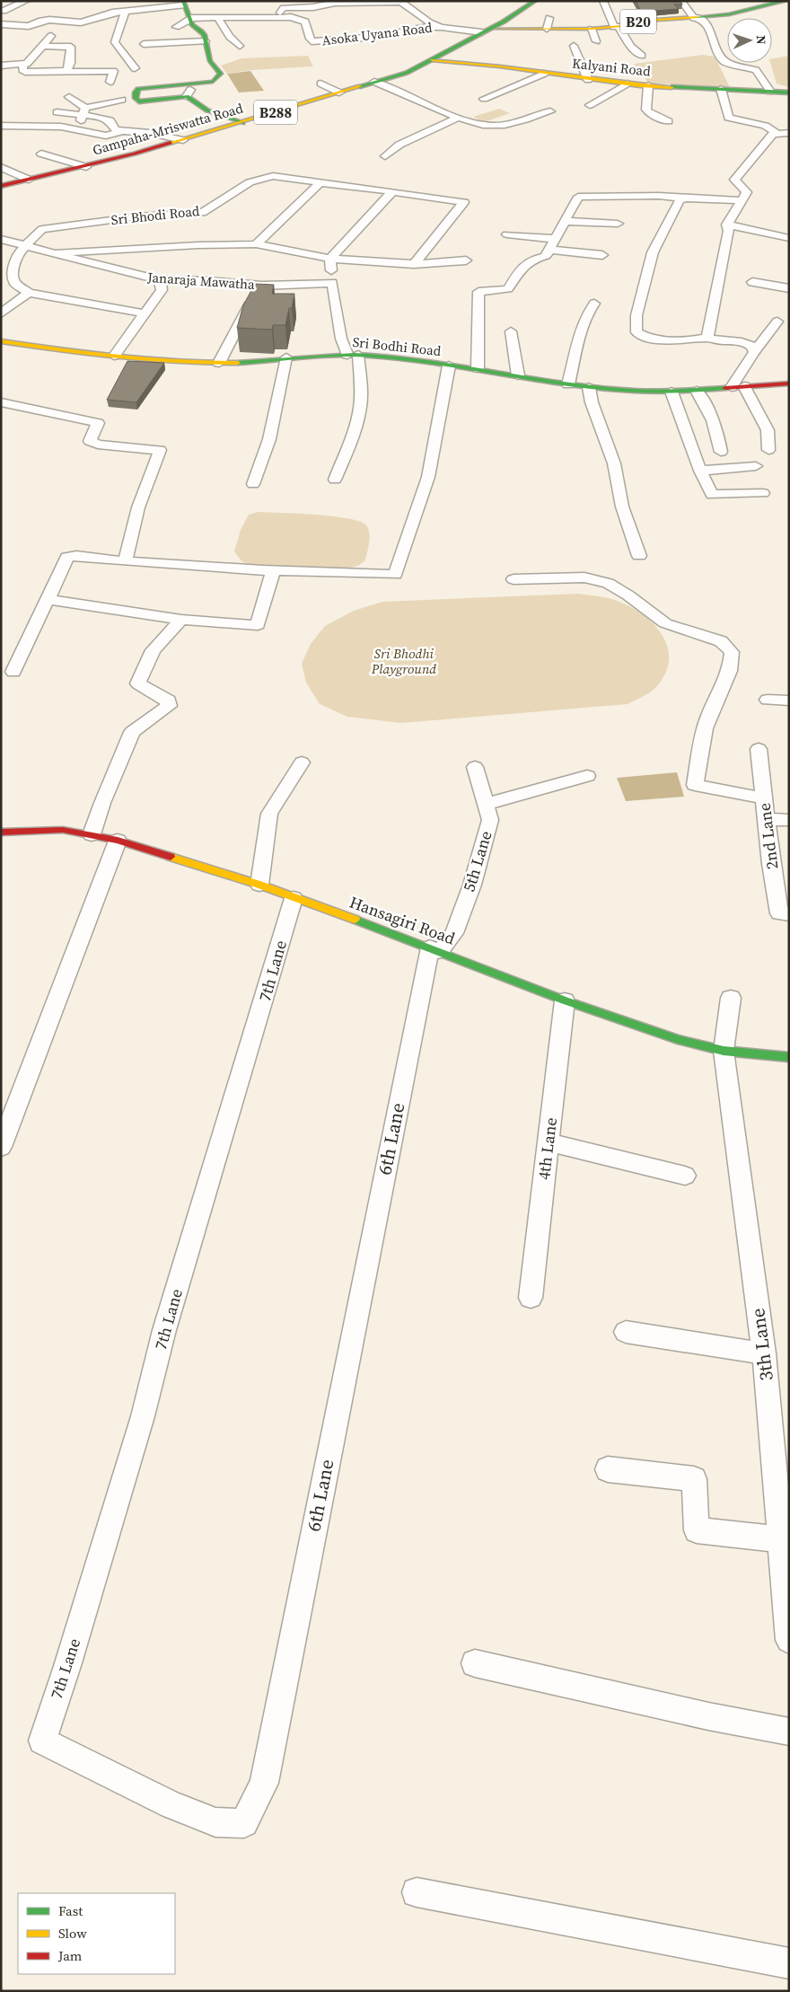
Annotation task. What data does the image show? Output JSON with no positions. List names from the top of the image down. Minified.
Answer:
{"streets":{"street":["B20","Asoka Uyana Road","Kalyani Road","B288","Gampaha-Mriswatta Road","Sri Bhodi Road","Janaraja Mawatha","Sri Bodhi Road","2nd Lane","5th Lane","Hansagiri Road","7th Lane","6th Lane","4th Lane","3th Lane"]},"crossings":[["B20","Gampaha-Mriswatta Road"],["Kalyani Road","Gampaha-Mriswatta Road"],["Sri Bhodi Road","Janaraja Mawatha"],["5th Lane","Hansagiri Road"],["5th Lane","6th Lane"],["Hansagiri Road","7th Lane"],["Hansagiri Road","6th Lane"],["Hansagiri Road","4th Lane"],["Hansagiri Road","3th Lane"],["7th Lane","6th Lane"]],"parks":["Sri Bhodhi Playground"],"legend":["Fast","Slow","Jam"],"north":"right"}
